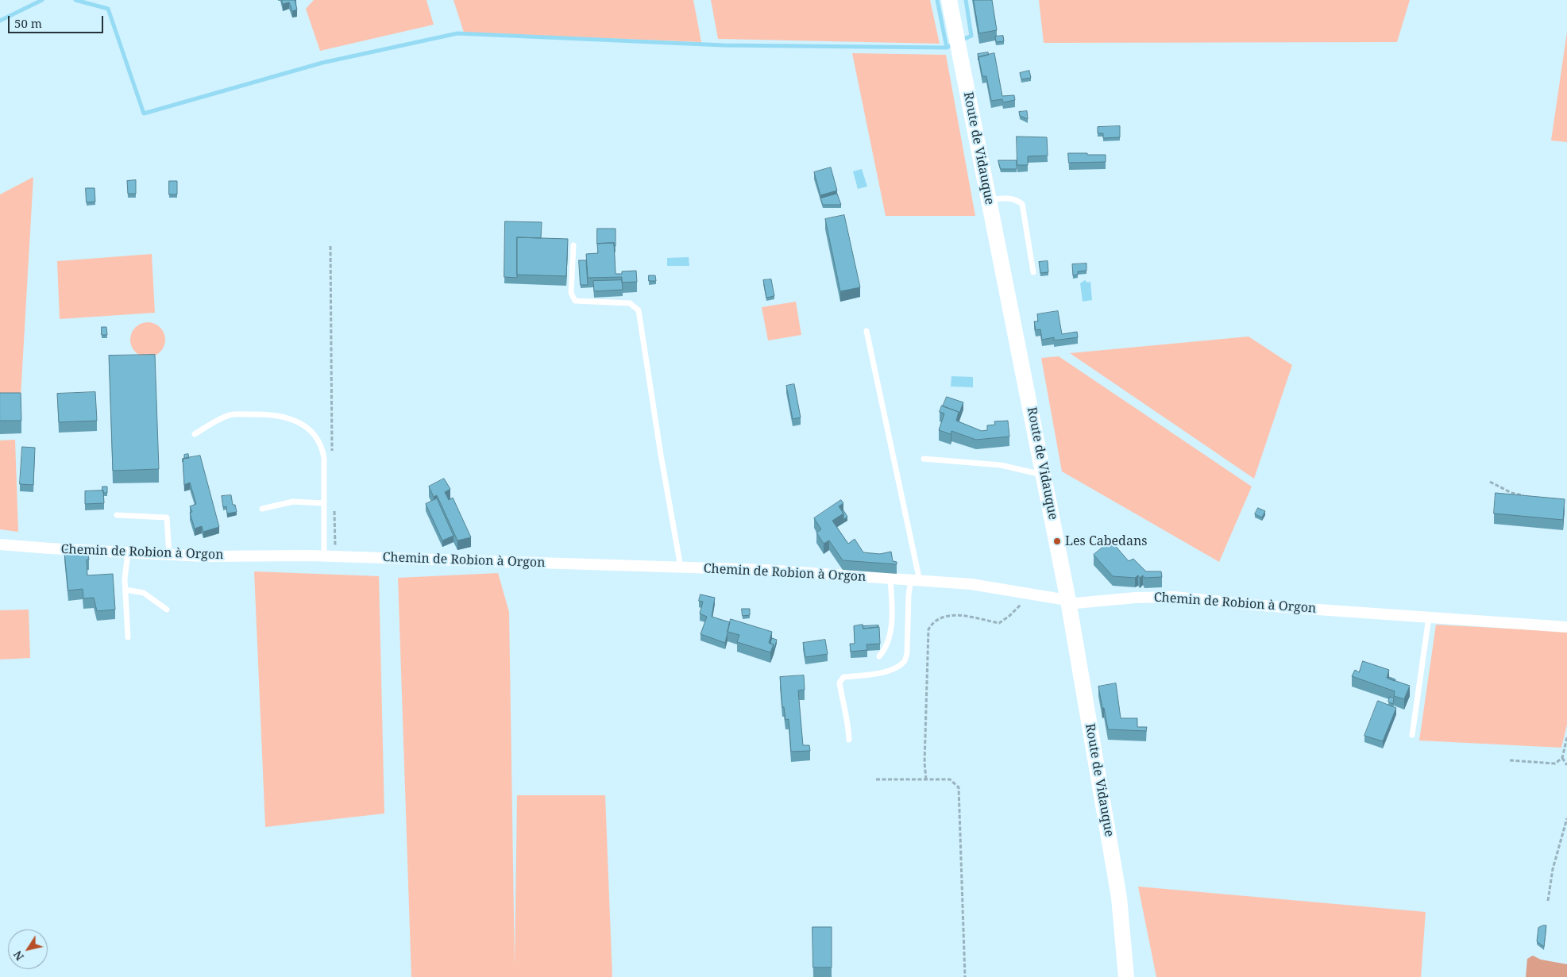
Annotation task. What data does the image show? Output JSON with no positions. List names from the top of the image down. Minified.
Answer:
{"streets":{"street":["Route de Vidauque","Chemin de Robion à Orgon"]},"crossings":[["Route de Vidauque","Chemin de Robion à Orgon"]],"places":["Les Cabedans"],"scale_bar":"50 m","north":"bottom left"}
